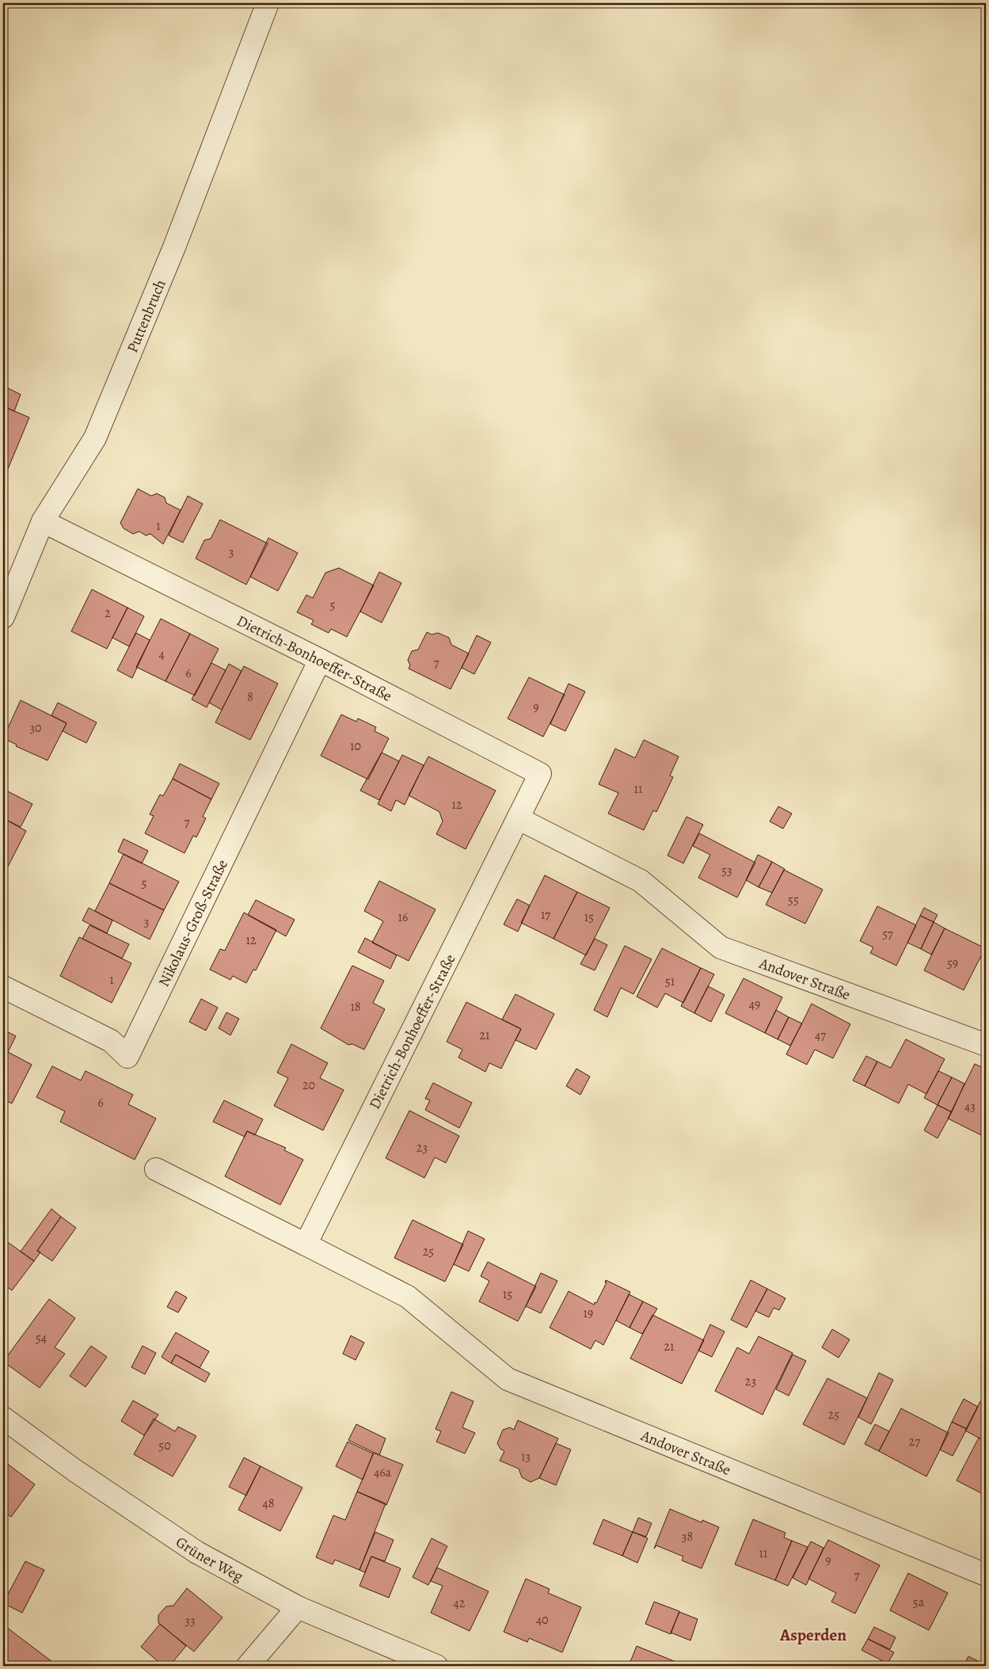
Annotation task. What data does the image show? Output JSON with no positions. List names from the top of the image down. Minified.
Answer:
{"streets":{"street":["Puttenbruch","Dietrich-Bonhoeffer-Straße","Nikolaus-Groß-Straße","Andover Straße","Grüner Weg"]},"crossings":[["Puttenbruch","Dietrich-Bonhoeffer-Straße"],["Dietrich-Bonhoeffer-Straße","Nikolaus-Groß-Straße"],["Dietrich-Bonhoeffer-Straße","Andover Straße"]],"districts":["Asperden"],"house_numbers":["1","3","5","2","4","7","6","8","9","30","10","11","12","7","53","5","55","17","16","15","3","57","12","59","1","51","49","18","21","47","20","6","43","23","25","15","19","54","21","23","25","27","50","13","46a","48","38","11","9","7","5a","42","40","33"]}
